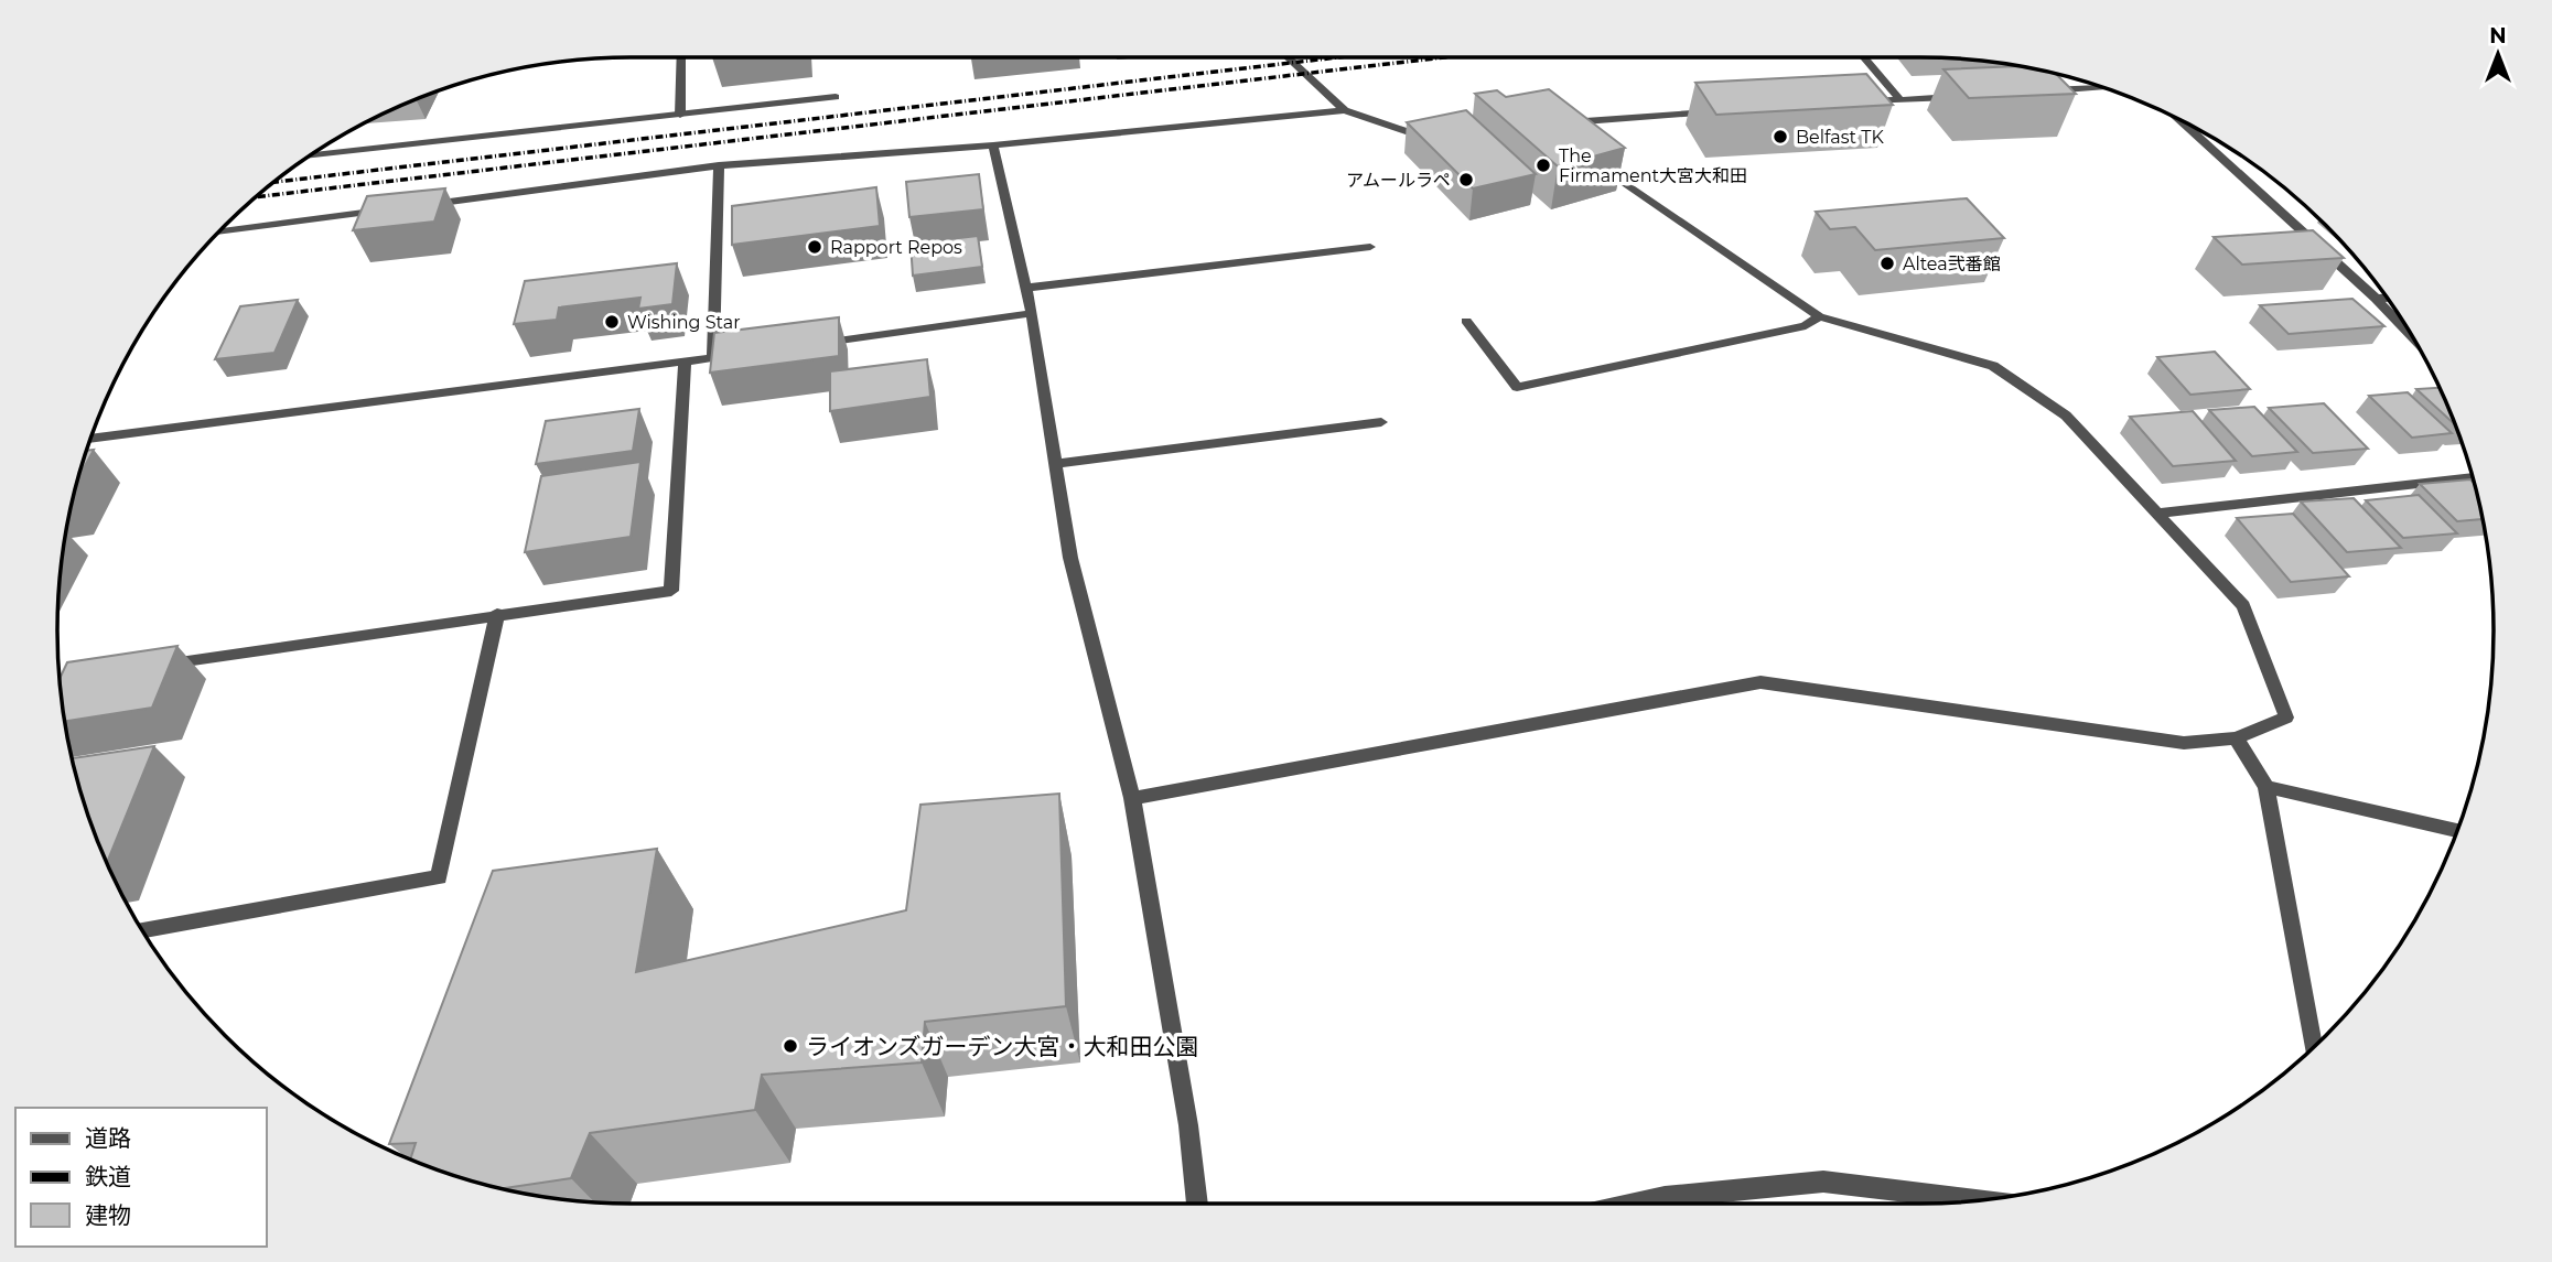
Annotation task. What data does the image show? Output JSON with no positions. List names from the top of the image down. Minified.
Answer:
{"places":["Belfast TK","The Firmament大宮大和田","アムールラペ","Rapport Repos","Altea弐番館","Wishing Star","ライオンズガーデン大宮・大和田公園"],"legend":["道路","鉄道","建物"],"north":"top"}
